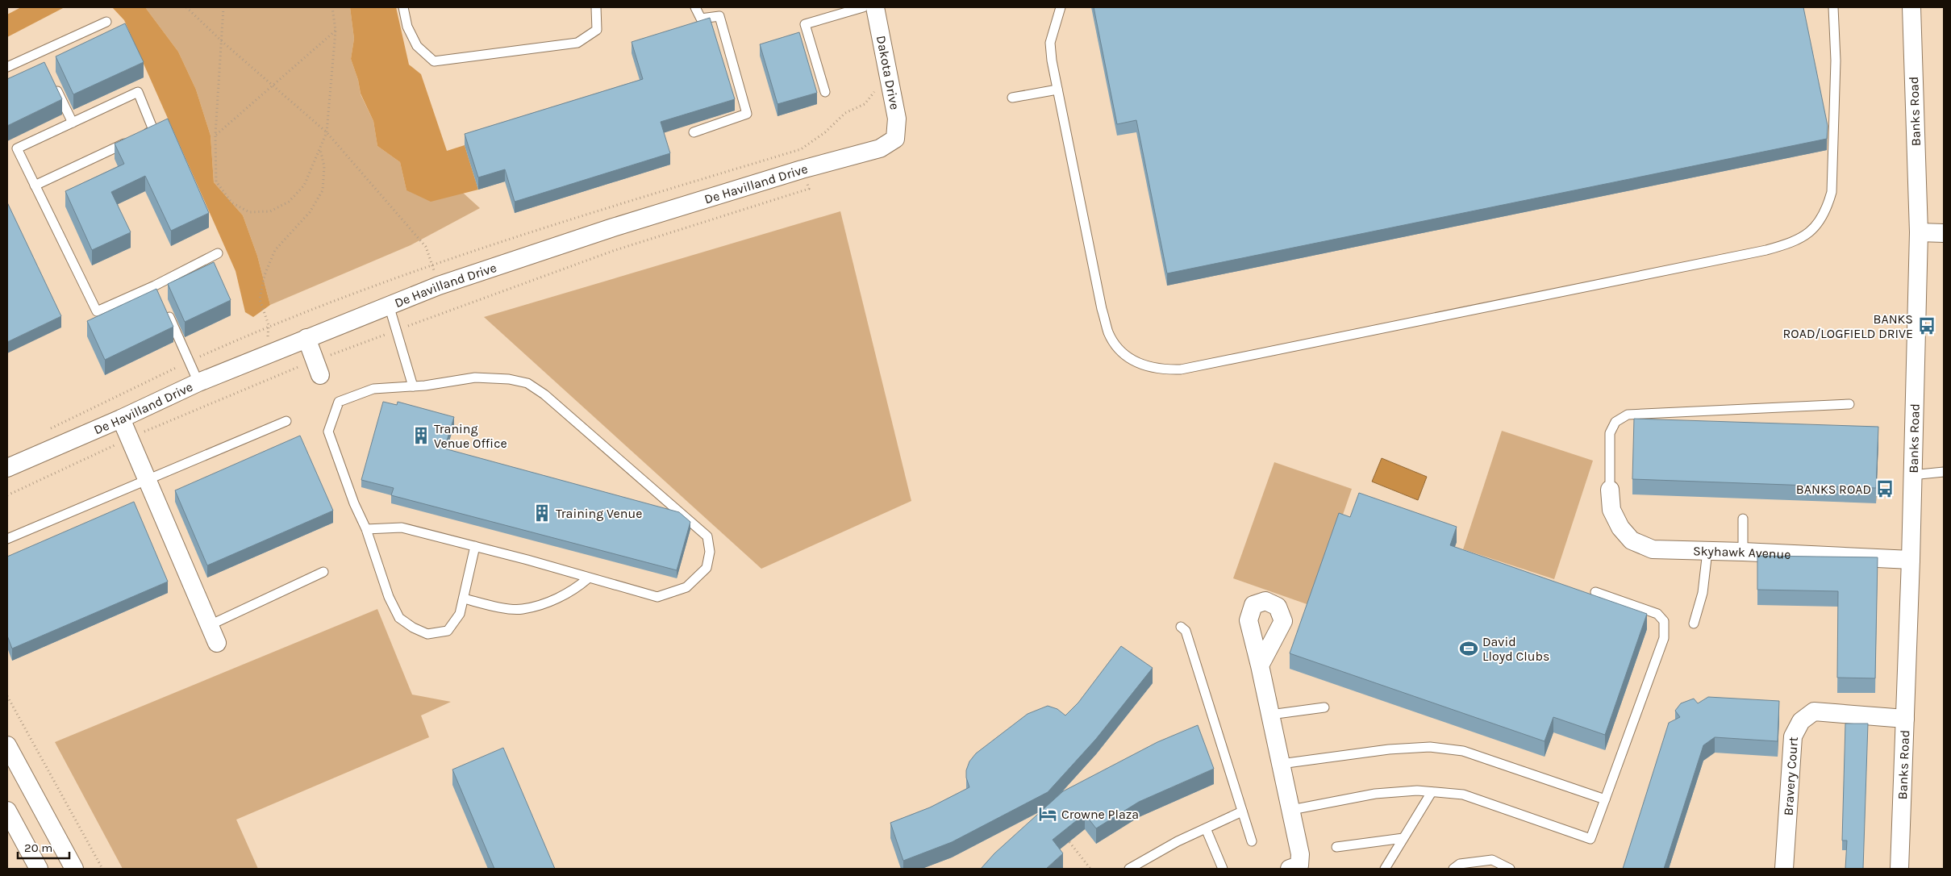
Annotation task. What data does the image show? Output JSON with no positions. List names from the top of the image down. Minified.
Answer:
{"streets":{"street":["Dakota Drive","Banks Road","De Havilland Drive","Skyhawk Avenue","Bravery Court"]},"crossings":[["Dakota Drive","De Havilland Drive"],["Banks Road","Skyhawk Avenue"],["Banks Road","Bravery Court"]],"places":{"bus stop":["BANKS ROAD/LOGFIELD DRIVE","BANKS ROAD"],"building":["Traning Venue Office","Training Venue"],"sports":["David Lloyd Clubs"],"hotel":["Crowne Plaza"]},"scale_bar":"20 m"}
